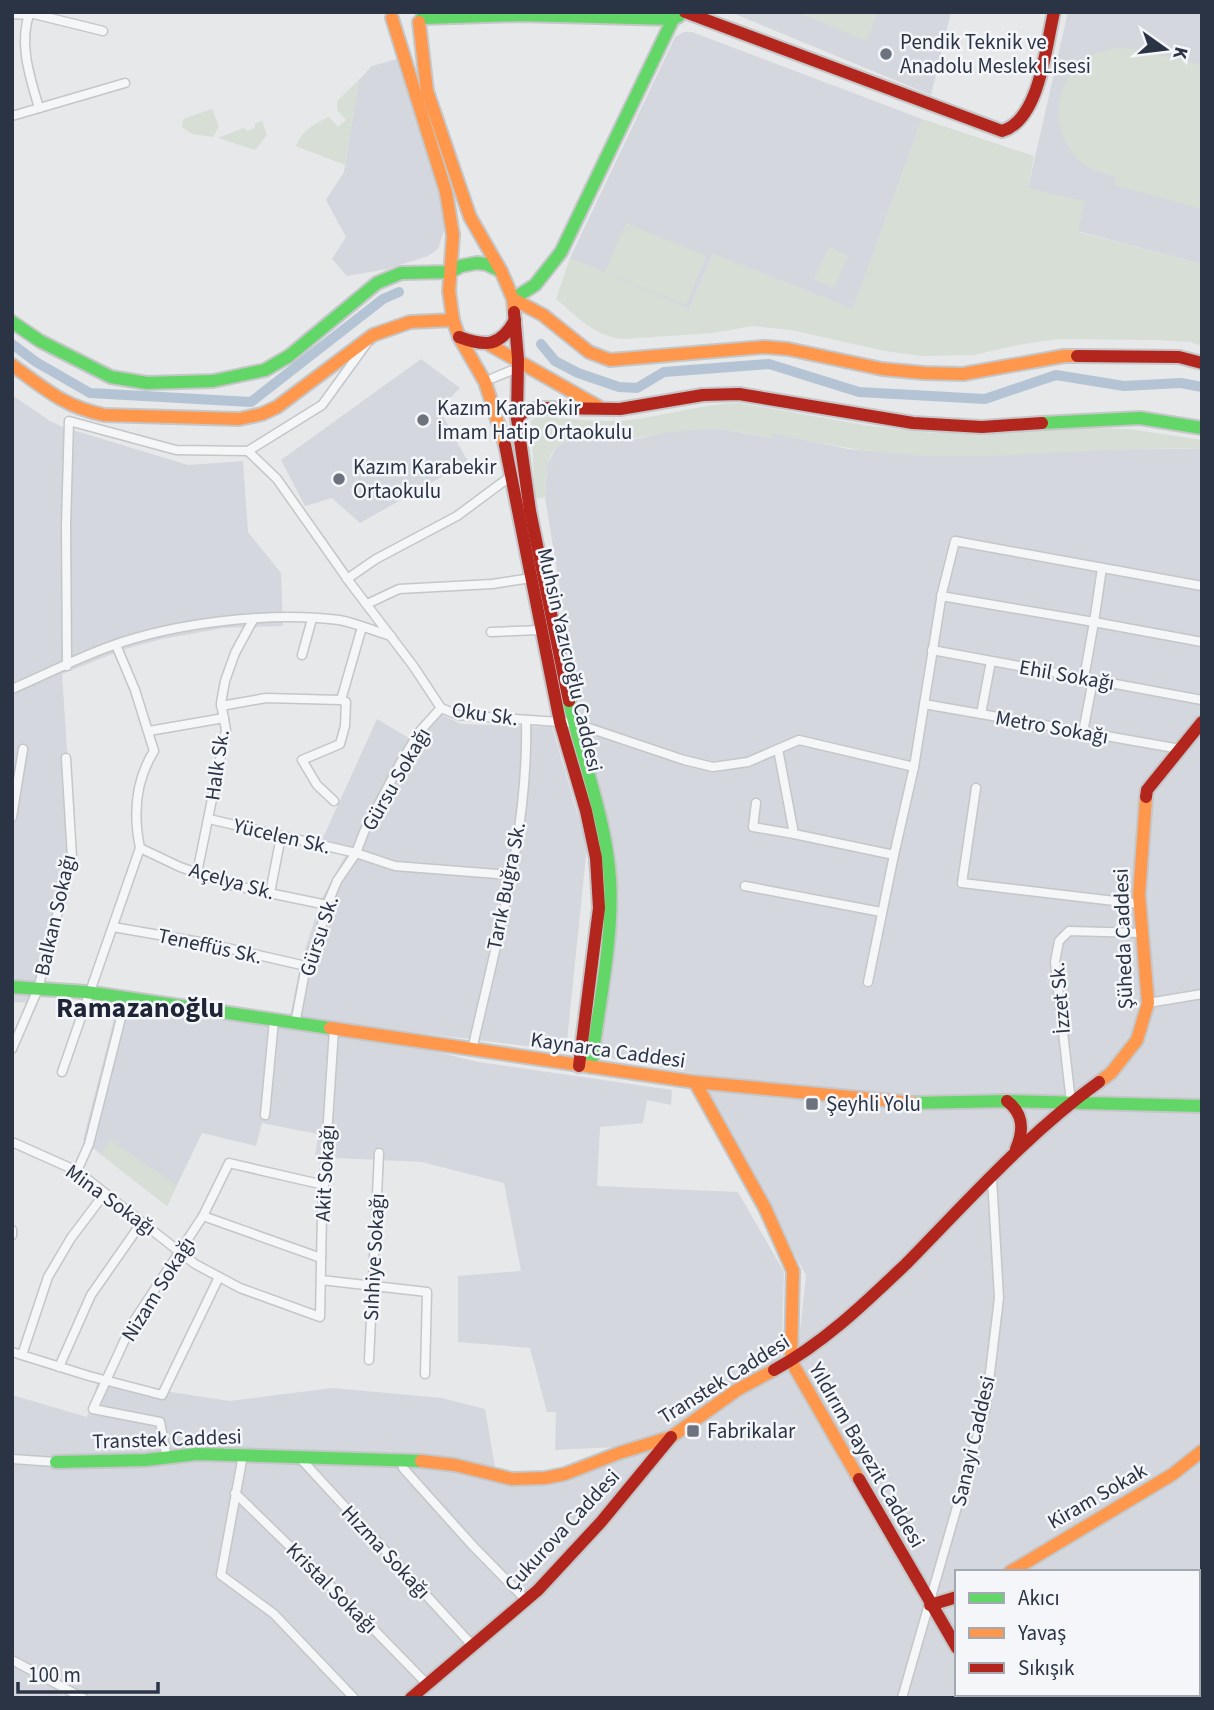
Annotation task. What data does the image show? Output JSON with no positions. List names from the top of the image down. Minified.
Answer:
{"streets":{"street":["Muhsin Yazıcıoğlu Caddesi","Ehil Sokağı","Oku Sk.","Metro Sokağı","Halk Sk.","Gürsu Sokağı","Yücelen Sk.","Açelya Sk.","Tarık Buğra Sk.","Balkan Sokağı","Gürsu Sk.","Şüheda Caddesi","Teneffüs Sk.","İzzet Sk.","Kaynarca Caddesi","Akit Sokağı","Mina Sokağı","Sıhhiye Sokağı","Nizam Sokağı","Transtek Caddesi","Sanayi Caddesi","Yıldırım Bayezit Caddesi","Kiram Sokak","Çukurova Caddesi","Hızma Sokağı","Kristal Sokağı"]},"crossings":[["Muhsin Yazıcıoğlu Caddesi","Oku Sk."],["Muhsin Yazıcıoğlu Caddesi","Kaynarca Caddesi"],["Oku Sk.","Gürsu Sokağı"],["Oku Sk.","Tarık Buğra Sk."],["Metro Sokağı","Şüheda Caddesi"],["Halk Sk.","Yücelen Sk."],["Halk Sk.","Açelya Sk."],["Gürsu Sokağı","Yücelen Sk."],["Gürsu Sokağı","Gürsu Sk."],["Yücelen Sk.","Tarık Buğra Sk."],["Yücelen Sk.","Gürsu Sk."],["Açelya Sk.","Gürsu Sk."],["Tarık Buğra Sk.","Kaynarca Caddesi"],["Balkan Sokağı","Kaynarca Caddesi"],["Gürsu Sk.","Teneffüs Sk."],["Gürsu Sk.","Kaynarca Caddesi"],["Şüheda Caddesi","İzzet Sk."],["Şüheda Caddesi","Kaynarca Caddesi"],["Şüheda Caddesi","Transtek Caddesi"],["İzzet Sk.","Kaynarca Caddesi"],["İzzet Sk.","Transtek Caddesi"],["Kaynarca Caddesi","Akit Sokağı"],["Kaynarca Caddesi","Transtek Caddesi"],["Kaynarca Caddesi","Yıldırım Bayezit Caddesi"],["Akit Sokağı","Mina Sokağı"],["Akit Sokağı","Nizam Sokağı"],["Mina Sokağı","Nizam Sokağı"],["Nizam Sokağı","Transtek Caddesi"],["Transtek Caddesi","Sanayi Caddesi"],["Transtek Caddesi","Yıldırım Bayezit Caddesi"],["Transtek Caddesi","Çukurova Caddesi"],["Transtek Caddesi","Hızma Sokağı"],["Sanayi Caddesi","Yıldırım Bayezit Caddesi"],["Çukurova Caddesi","Hızma Sokağı"],["Çukurova Caddesi","Kristal Sokağı"]],"districts":["Ramazanoğlu"],"places":{"other":["Pendik Teknik ve Anadolu Meslek Lisesi","Kazım Karabekir İmam Hatip Ortaokulu","Kazım Karabekir Ortaokulu"],"transit":["Şeyhli Yolu","Fabrikalar"]},"legend":["Akıcı","Yavaş","Sıkışık"],"scale_bar":"100 m","north":"right"}
